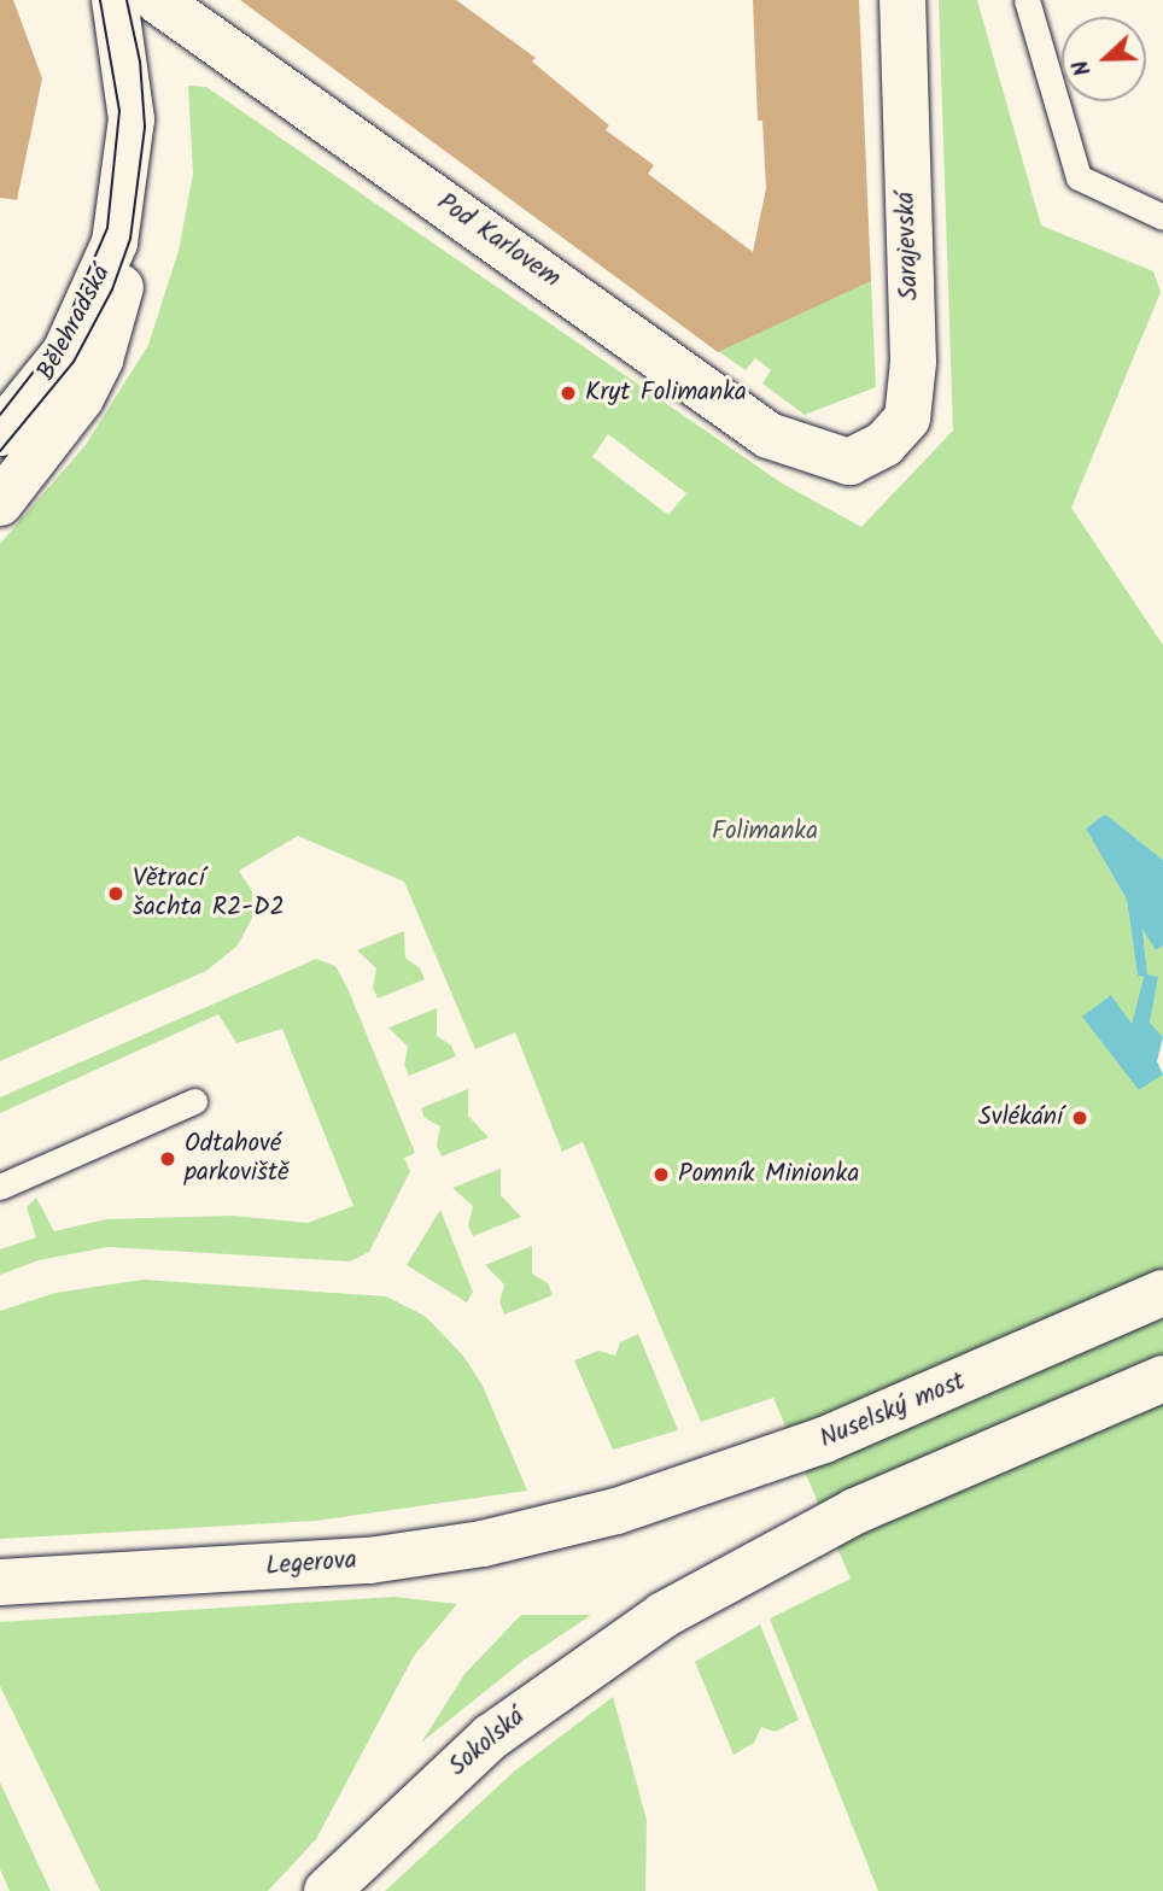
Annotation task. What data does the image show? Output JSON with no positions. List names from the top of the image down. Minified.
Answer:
{"streets":{"street":["Pod Karlovem","Sarajevská","Bělehradská","Nuselský most","Legerova","Sokolská"]},"crossings":[["Pod Karlovem","Sarajevská"],["Nuselský most","Legerova"]],"parks":["Folimanka"],"places":["Kryt Folimanka","Větrací šachta R2-D2","Svlékání","Odtahové parkoviště","Pomník Minionka"],"north":"left"}
